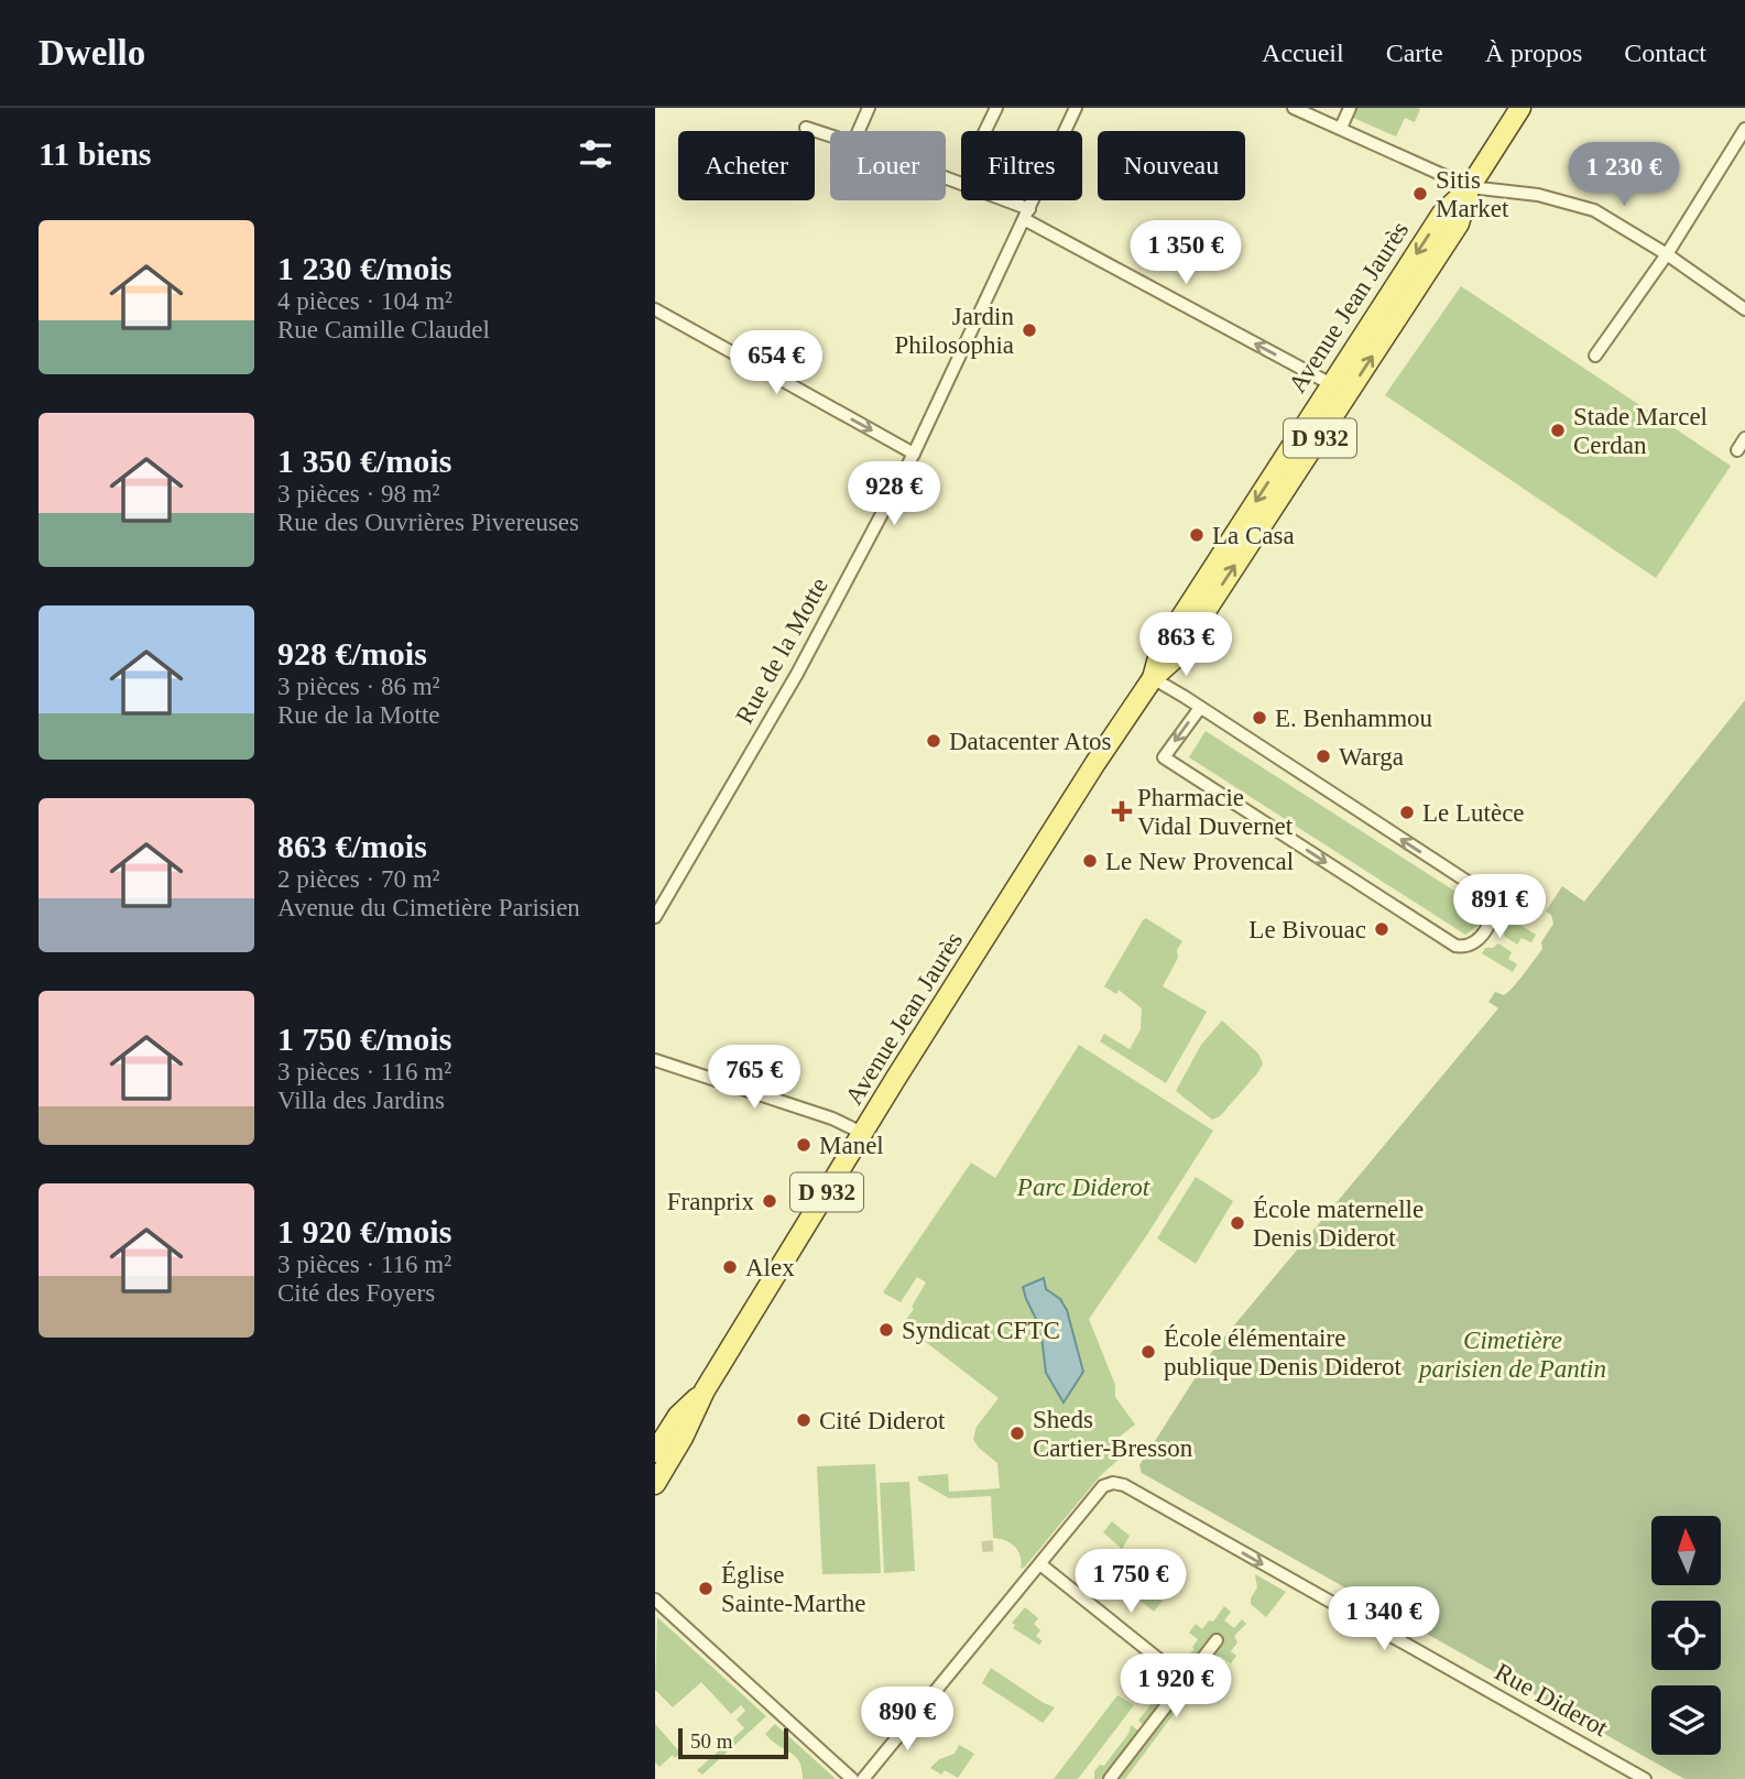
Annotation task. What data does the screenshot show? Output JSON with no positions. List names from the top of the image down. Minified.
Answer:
{"streets":{"main road":["Avenue Jean Jaurès","D 932"],"street":["Rue de la Motte","Rue Diderot"]},"one_way":["Rue Diderot"],"parks":["Parc Diderot","Cimetière parisien de Pantin"],"places":{"other":["Sitis Market","Jardin Philosophia","Stade Marcel Cerdan","La Casa","E. Benhammou","Datacenter Atos","Warga","Le Lutèce","Le New Provencal","Le Bivouac","Manel","Franprix","École maternelle Denis Diderot","Alex","Syndicat CFTC","École élémentaire publique Denis Diderot","Cité Diderot","Sheds Cartier-Bresson","Église Sainte-Marthe"],"health":["Pharmacie Vidal Duvernet"]},"scale_bar":"50 m","north":"top","page":{"header":"Dwello","nav":["Accueil","Carte","À propos","Contact"],"heading":"11 biens","chip":["Acheter","Louer","Filtres","Nouveau"],"price":["1 230 €","1 350 €","654 €","928 €","863 €","891 €","765 €","1 750 €","1 340 €","1 920 €","890 €"],"list":[{"name":"1 230 €/mois","note":"4 pièces · 104 m² · Rue Camille Claudel"},{"name":"1 350 €/mois","note":"3 pièces · 98 m² · Rue des Ouvrières Pivereuses"},{"name":"928 €/mois","note":"3 pièces · 86 m² · Rue de la Motte"},{"name":"863 €/mois","note":"2 pièces · 70 m² · Avenue du Cimetière Parisien"},{"name":"1 750 €/mois","note":"3 pièces · 116 m² · Villa des Jardins"},{"name":"1 920 €/mois","note":"3 pièces · 116 m² · Cité des Foyers"}],"scale":"50 m"}}
